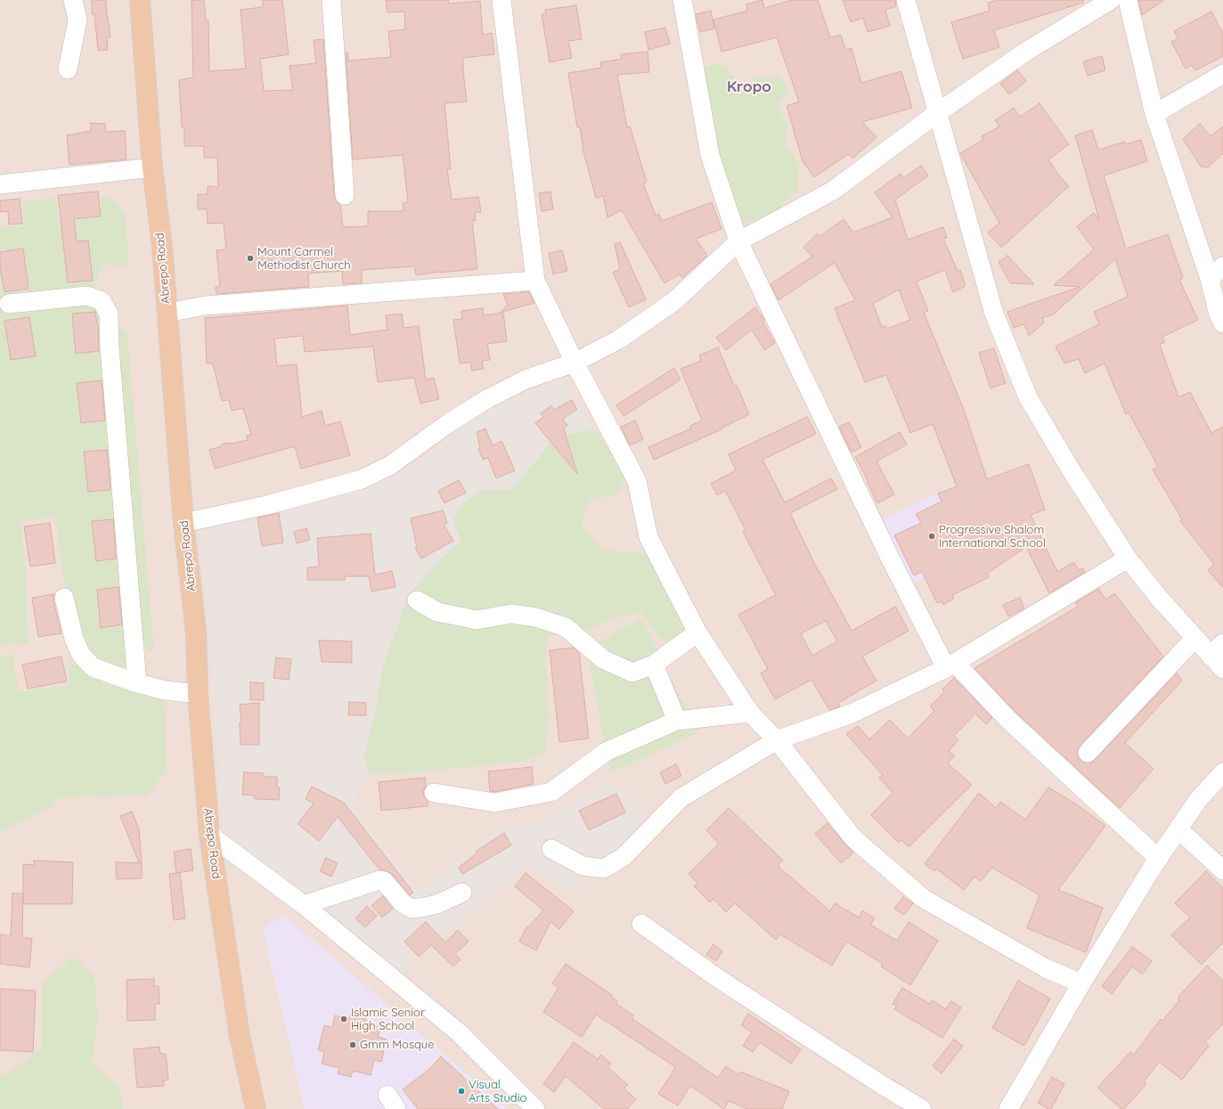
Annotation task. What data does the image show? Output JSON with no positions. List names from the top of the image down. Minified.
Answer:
{"streets":{"main road":["Abrepo Road"]},"districts":["Kropo"],"places":["Mount Carmel Methodist Church","Progressive Shalom International School","Islamic Senior High School","Gmm Mosque","Visual Arts Studio"]}
